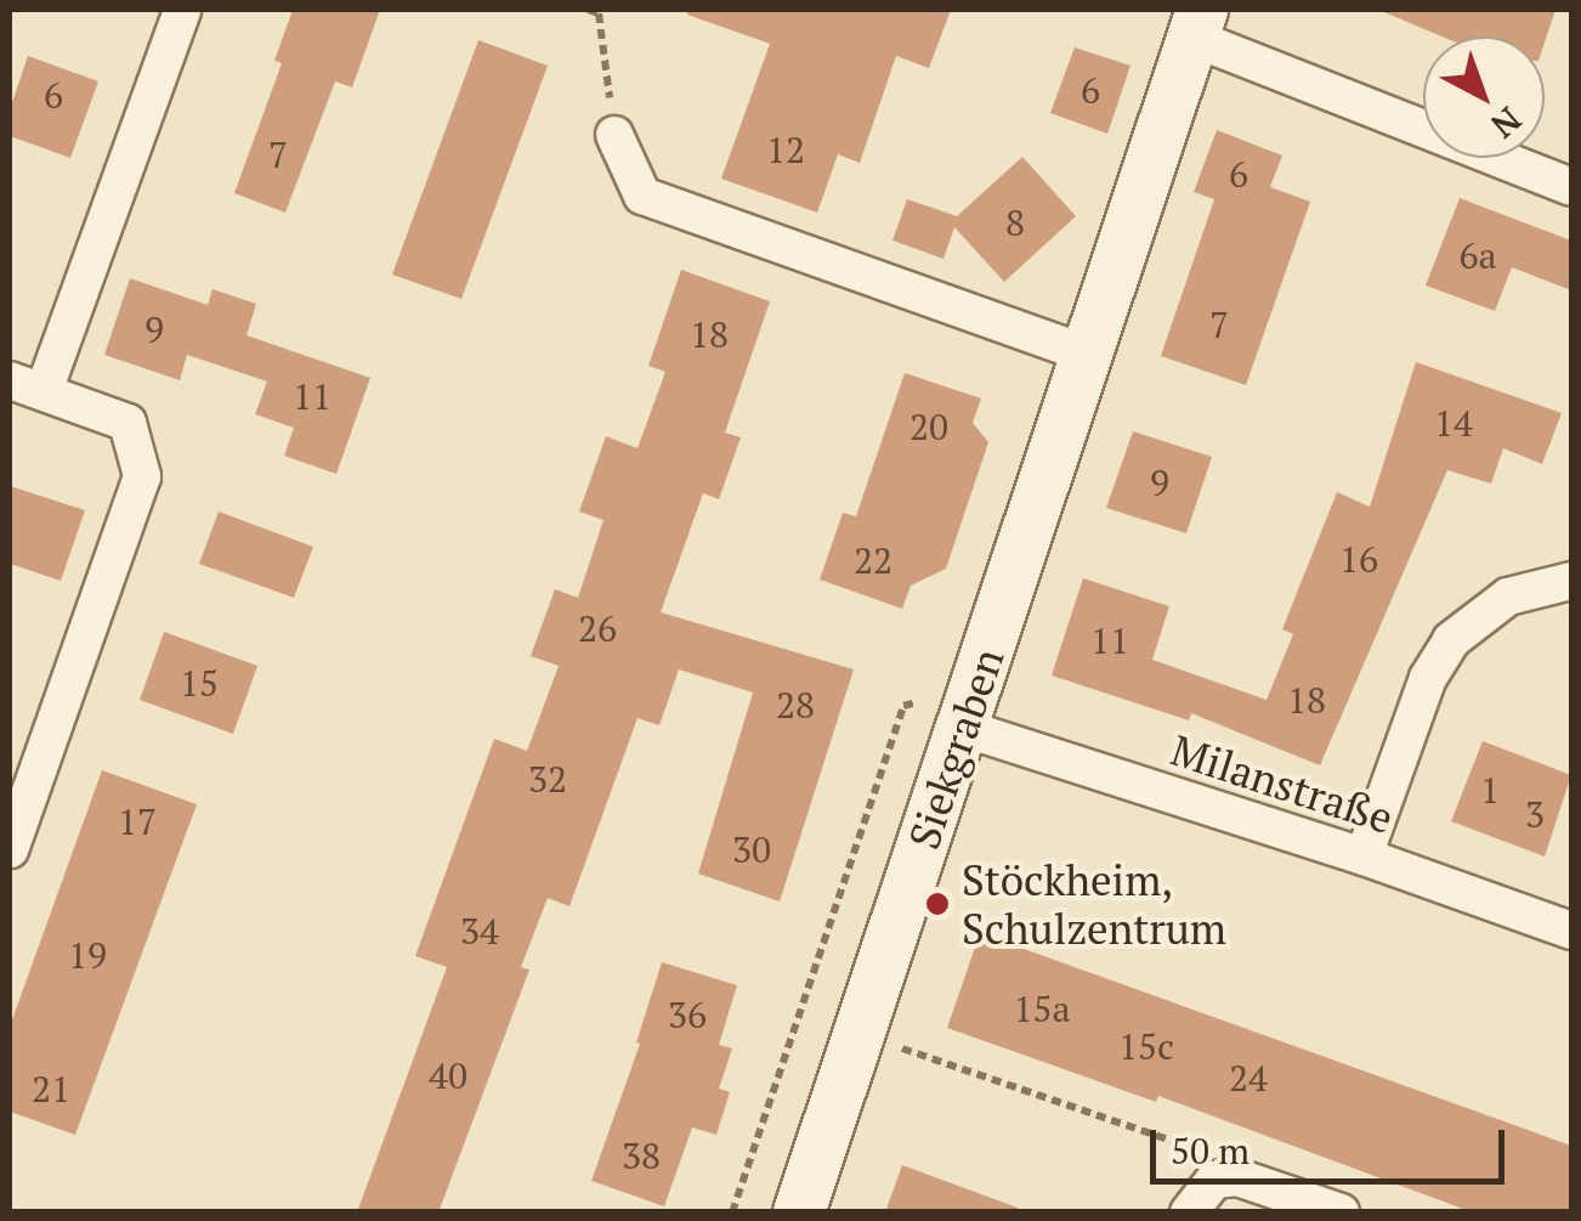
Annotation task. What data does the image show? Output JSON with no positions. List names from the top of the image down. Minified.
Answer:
{"streets":{"street":["Siekgraben","Milanstraße"]},"crossings":[["Siekgraben","Milanstraße"]],"places":["Stöckheim, Schulzentrum"],"house_numbers":["6","6","12","7","6","8","6a","7","9","18","11","14","20","9","16","22","26","11","15","18","28","32","1","3","17","30","34","19","15a","36","15c","40","24","21","38"],"scale_bar":"50 m","north":"bottom right"}
